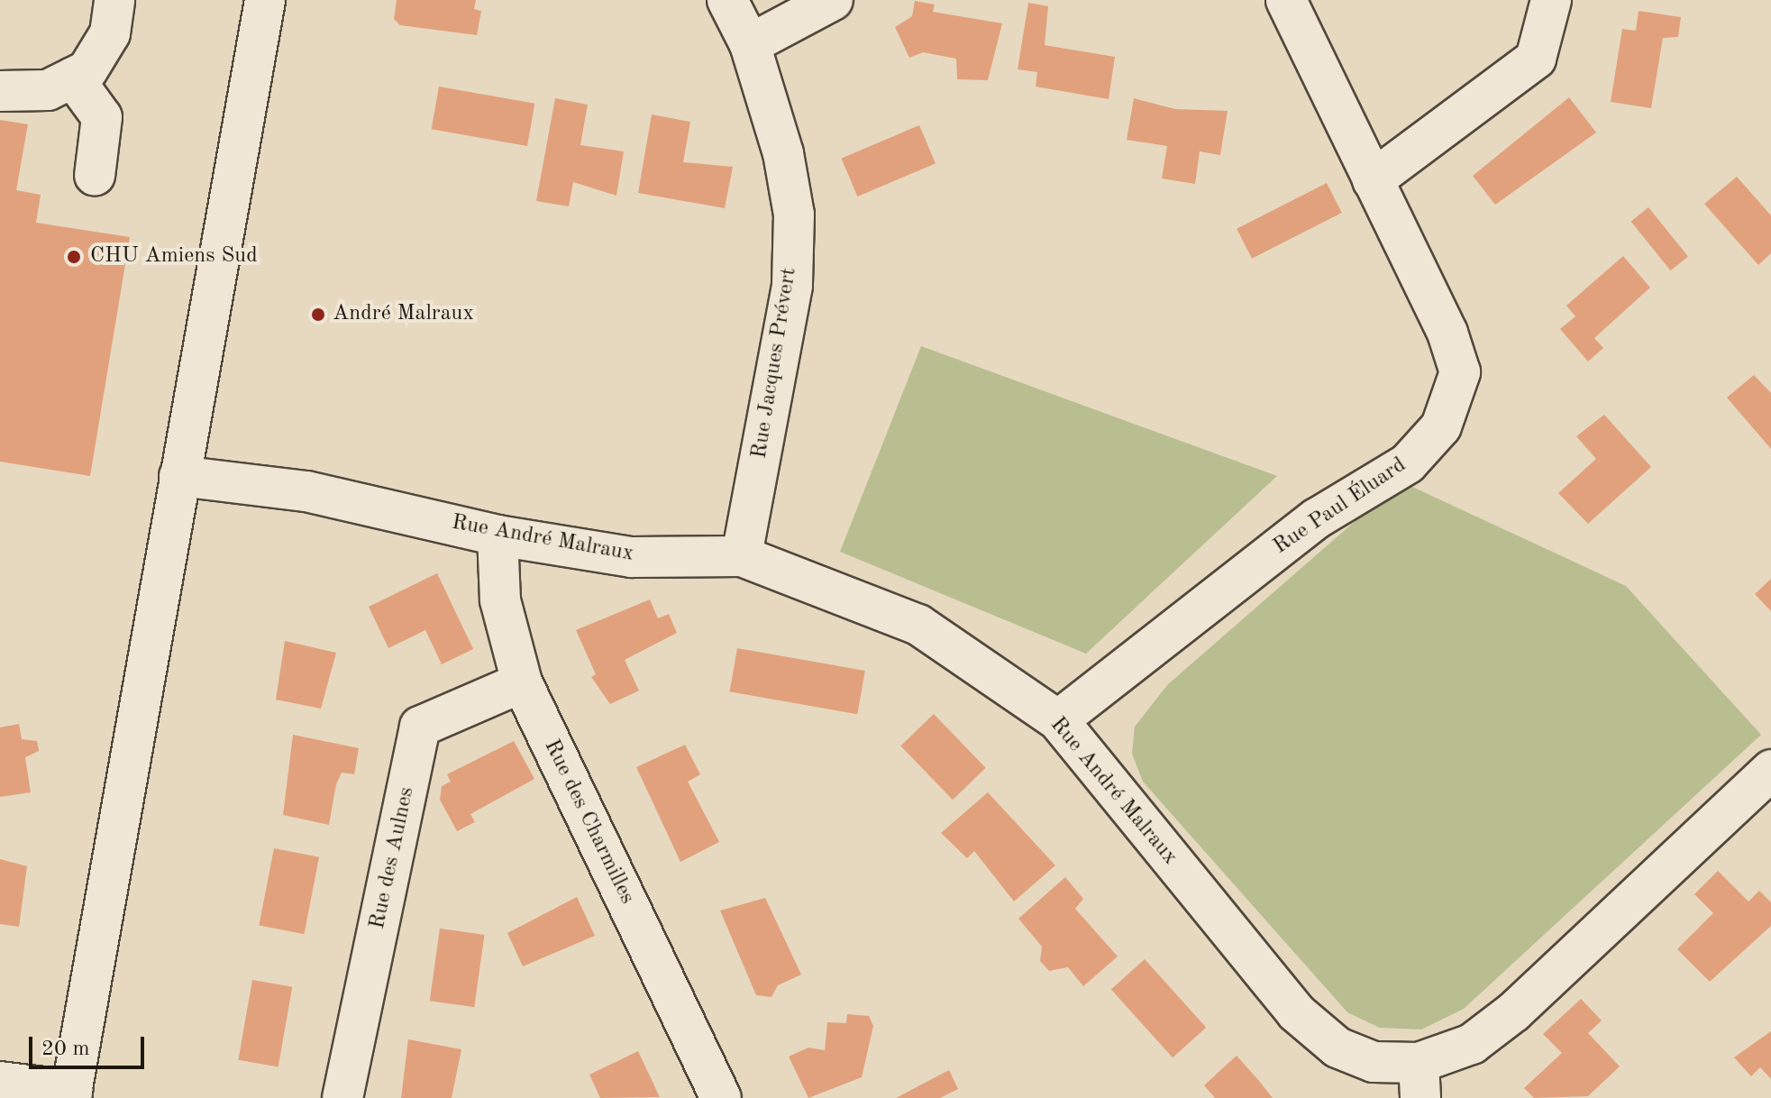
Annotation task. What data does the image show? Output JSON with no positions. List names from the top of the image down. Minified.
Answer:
{"streets":{"street":["Rue Jacques Prévert","Rue Paul Éluard","Rue André Malraux","Rue des Charmilles","Rue des Aulnes"]},"crossings":[["Rue Jacques Prévert","Rue André Malraux"],["Rue Paul Éluard","Rue André Malraux"],["Rue André Malraux","Rue des Charmilles"],["Rue des Charmilles","Rue des Aulnes"]],"places":["CHU Amiens Sud","André Malraux"],"scale_bar":"20 m"}
